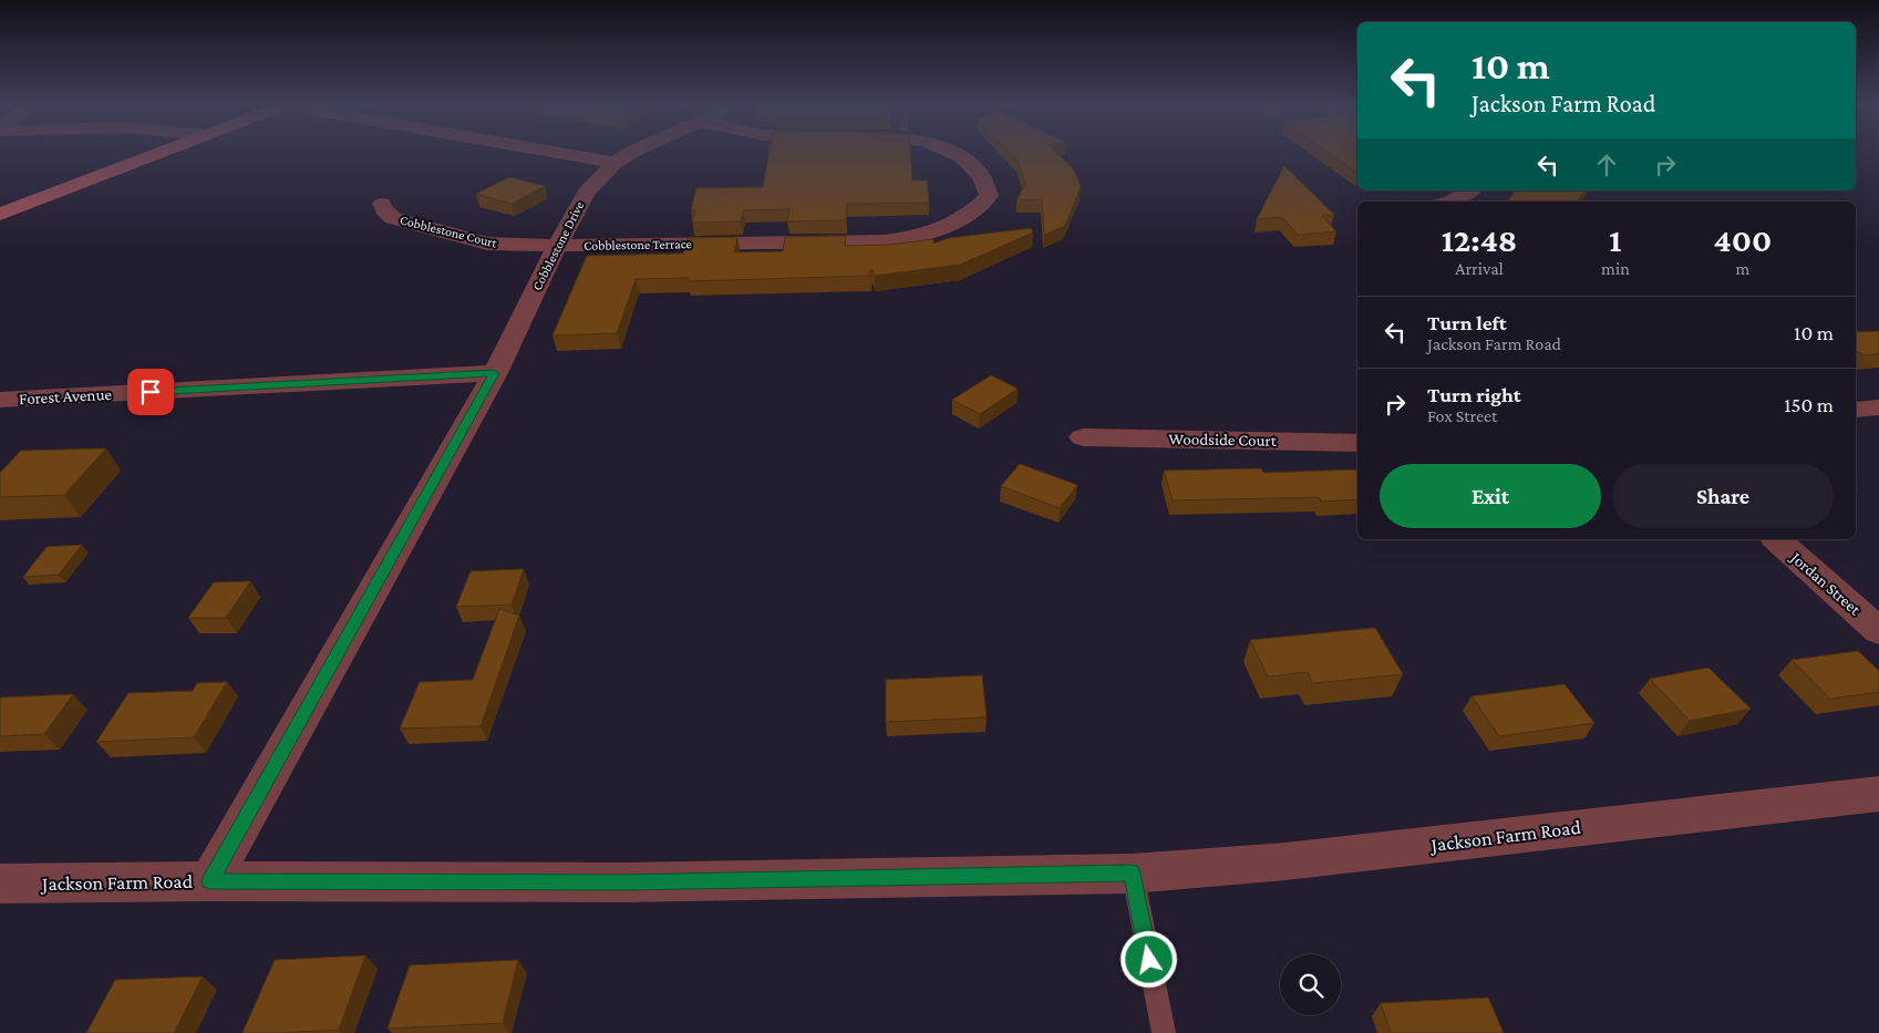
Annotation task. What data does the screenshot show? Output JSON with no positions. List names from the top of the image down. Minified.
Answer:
{"streets":{"street":["Cobblestone Court","Cobblestone Terrace","Cobblestone Drive","Forest Avenue","Woodside Court","Jordan Street","Jackson Farm Road"]},"crossings":[["Cobblestone Court","Cobblestone Terrace"],["Cobblestone Court","Cobblestone Drive"],["Cobblestone Terrace","Cobblestone Drive"],["Cobblestone Drive","Forest Avenue"],["Cobblestone Drive","Jackson Farm Road"]],"page":{"turn":["10 m","Jackson Farm Road"],"eta":["12:48","Arrival","1","min","400","m"],"list":[{"name":"Turn left","note":"Jackson Farm Road","value":"10 m"},{"name":"Turn right","note":"Fox Street","value":"150 m"}],"buttons":["Exit","Share"]}}
